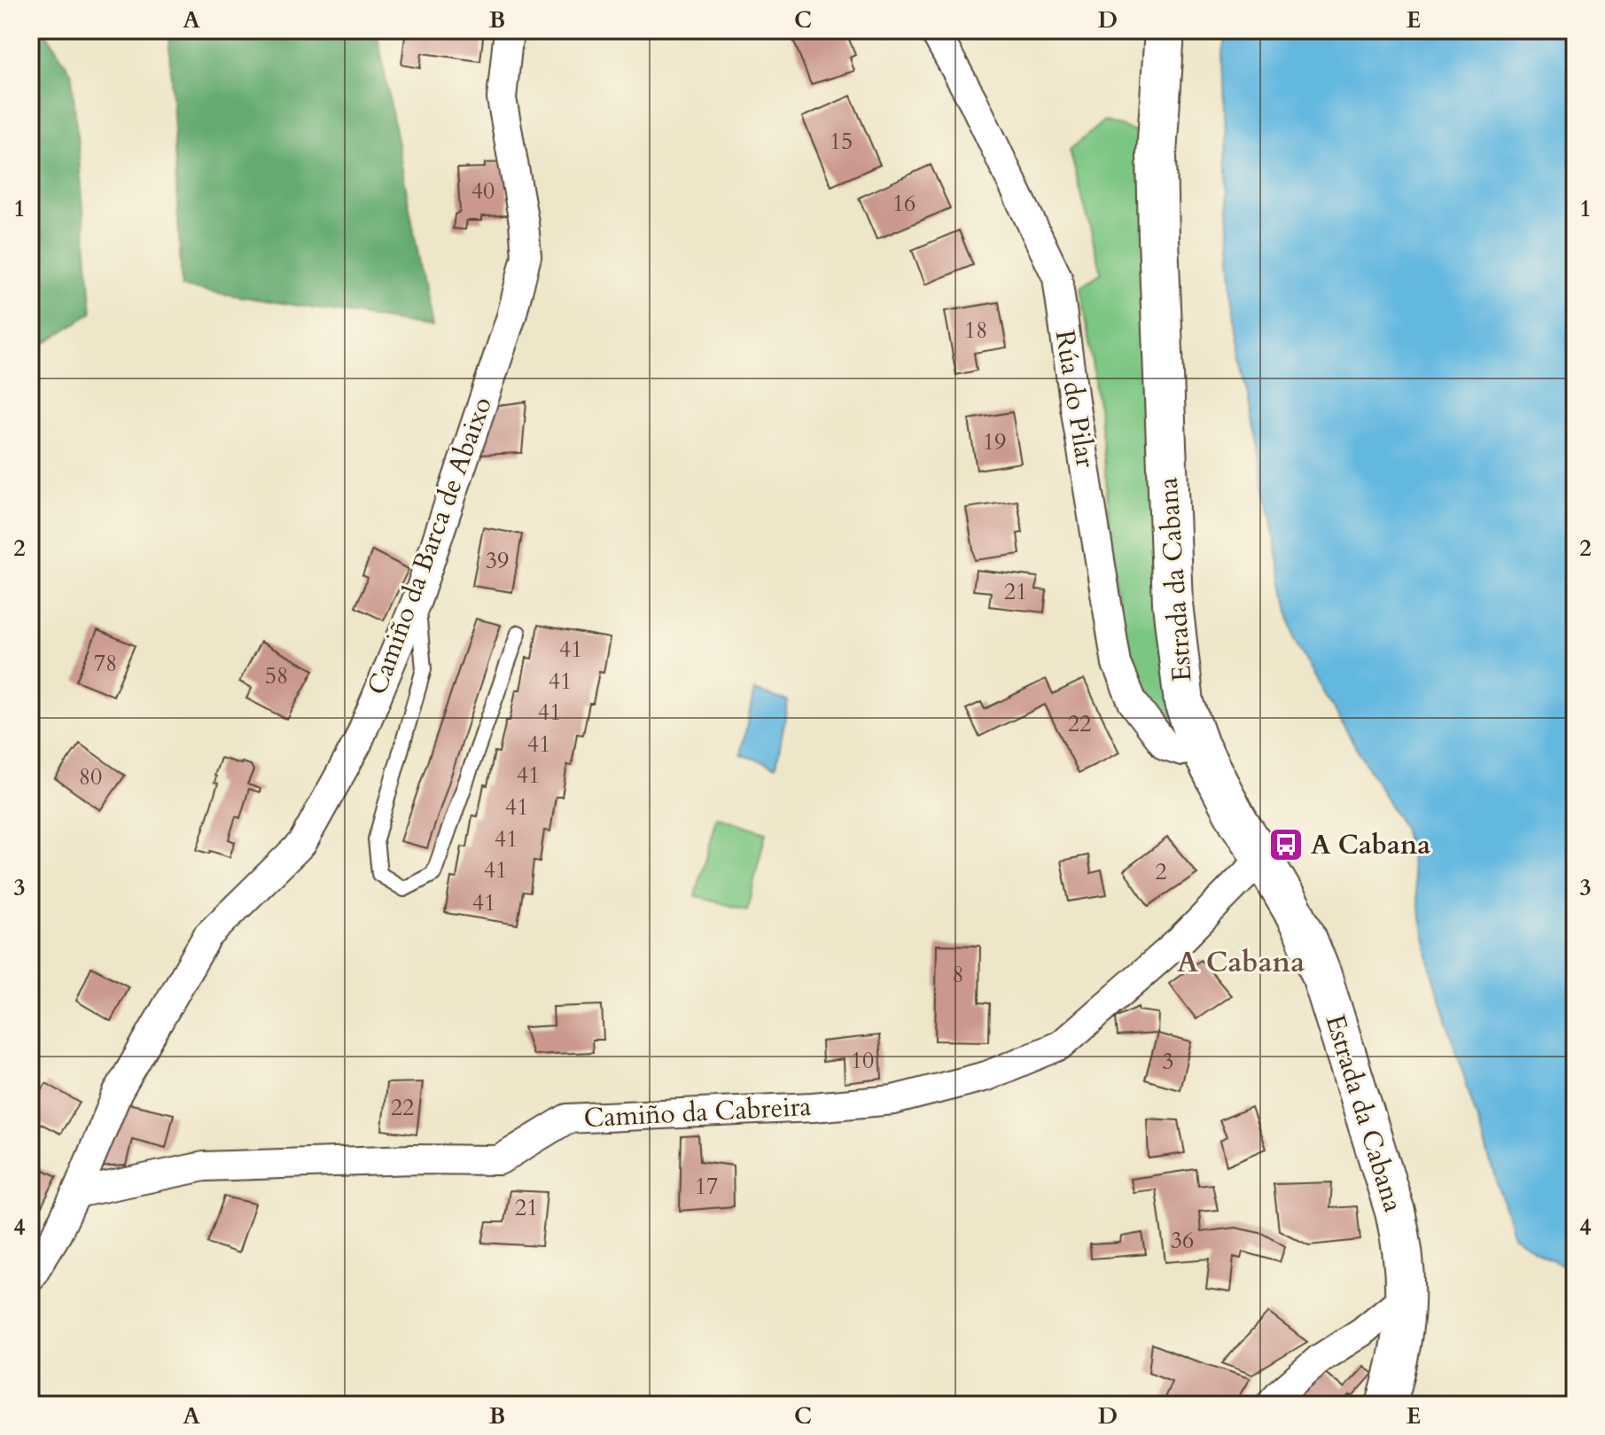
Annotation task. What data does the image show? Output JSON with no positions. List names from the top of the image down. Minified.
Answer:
{"streets":{"main road":["Estrada da Cabana"],"street":["Rúa do Pilar","Camiño da Barca de Abaixo","Camiño da Cabreira"]},"crossings":[["Rúa do Pilar","Estrada da Cabana"],["Camiño da Barca de Abaixo","Camiño da Cabreira"],["Estrada da Cabana","Camiño da Cabreira"]],"districts":["A Cabana"],"places":{"bus stop":["A Cabana"]},"house_numbers":["15","40","16","18","19","39","21","41","78","58","41","41","22","41","41","80","41","41","41","2","41","8","10","3","22","17","21","36"],"grid":{"columns":["A","B","C","D","E"],"rows":["1","2","3","4"]}}
